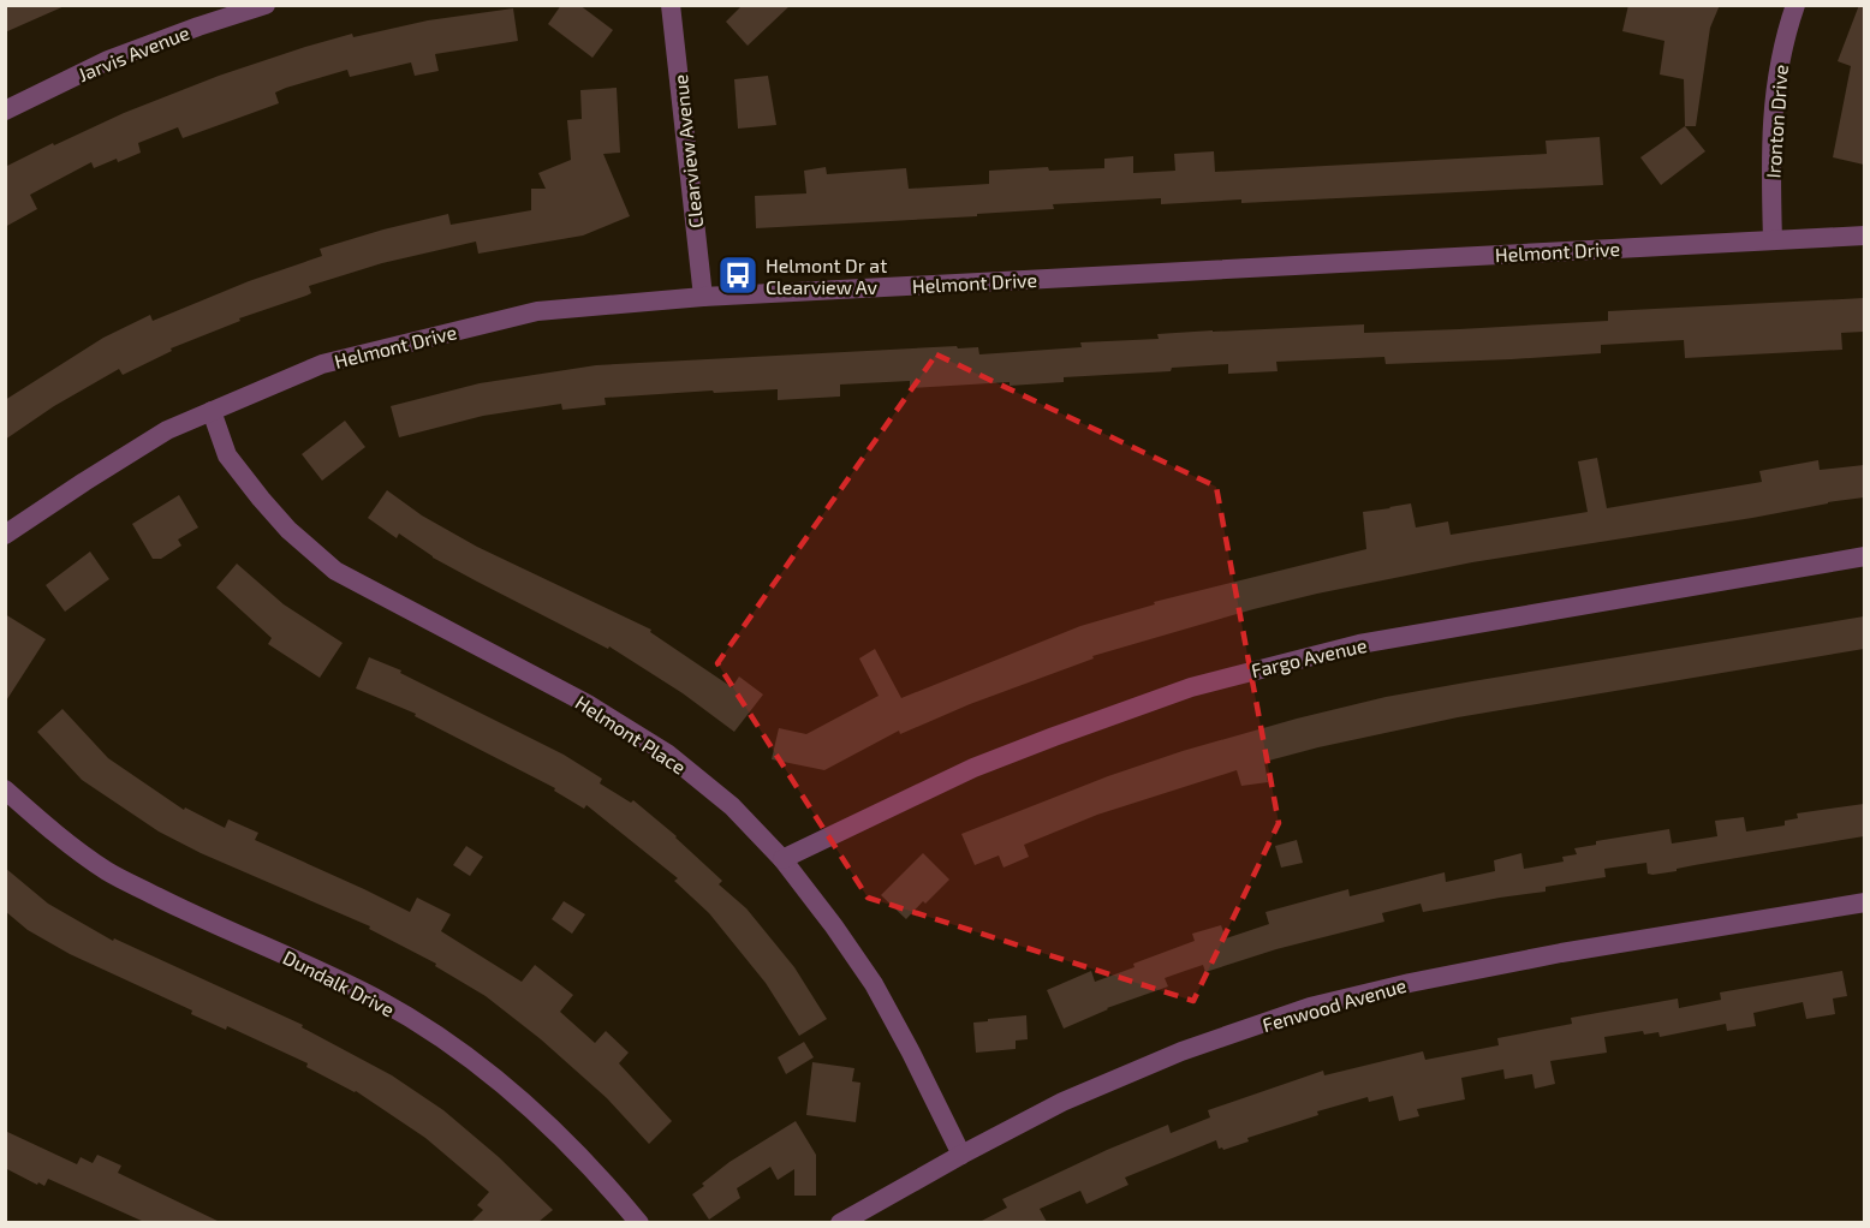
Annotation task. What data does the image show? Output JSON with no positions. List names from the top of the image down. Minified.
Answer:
{"streets":{"street":["Jarvis Avenue","Ironton Drive","Clearview Avenue","Helmont Drive","Fargo Avenue","Helmont Place","Dundalk Drive","Fenwood Avenue"]},"crossings":[["Ironton Drive","Helmont Drive"],["Clearview Avenue","Helmont Drive"],["Helmont Drive","Helmont Place"],["Fargo Avenue","Helmont Place"],["Helmont Place","Fenwood Avenue"]],"places":{"bus stop":["Helmont Dr at Clearview Av"]}}
